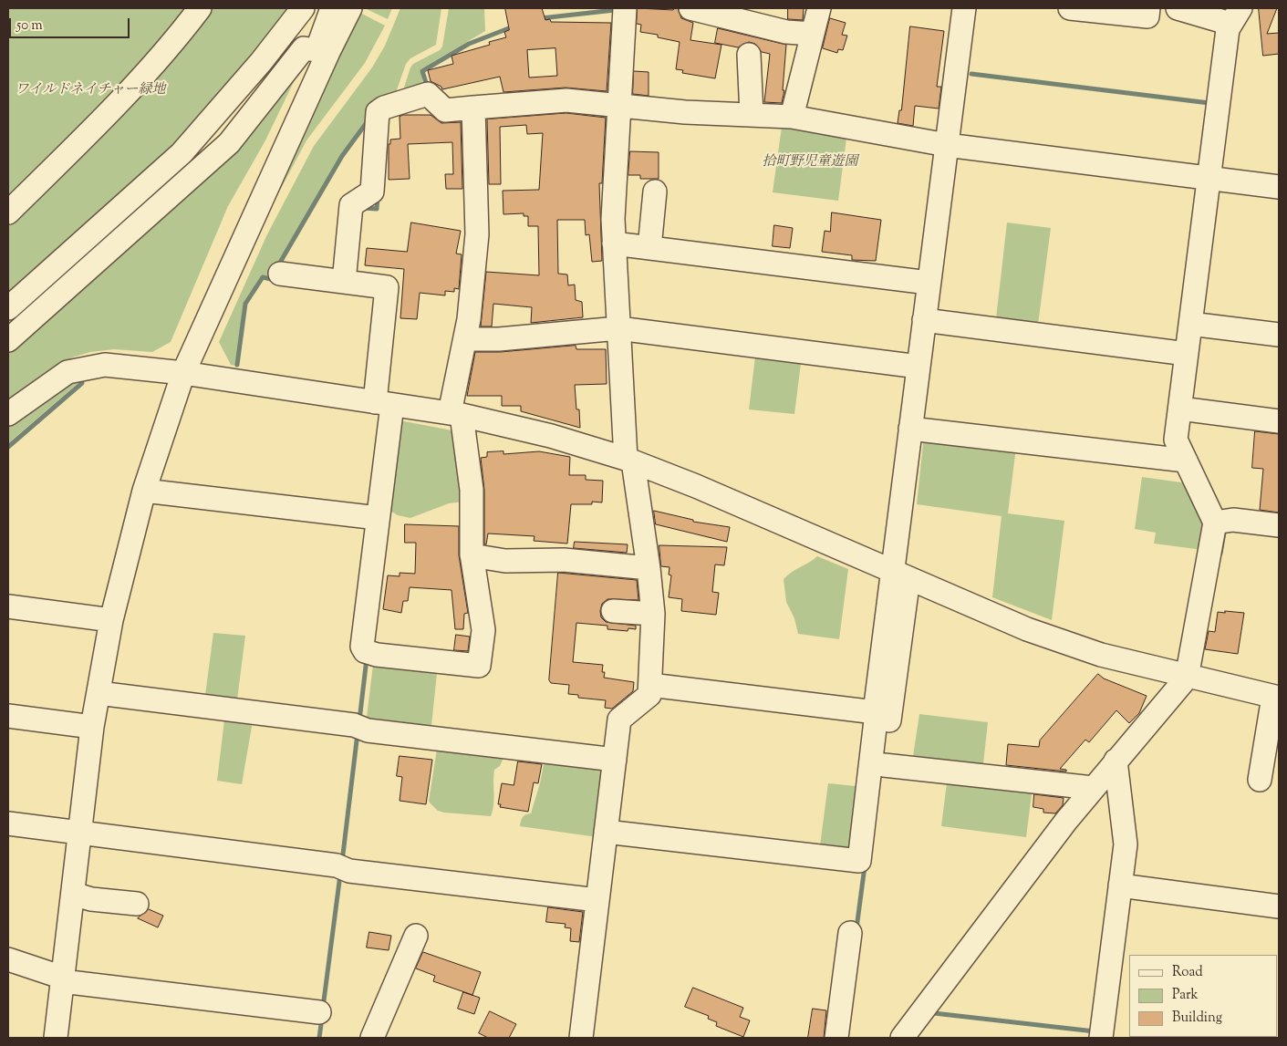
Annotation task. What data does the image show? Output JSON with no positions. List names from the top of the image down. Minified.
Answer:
{"parks":["ワイルドネイチャー緑地","拾町野児童遊園"],"legend":["Road","Park","Building"],"scale_bar":"50 m"}
